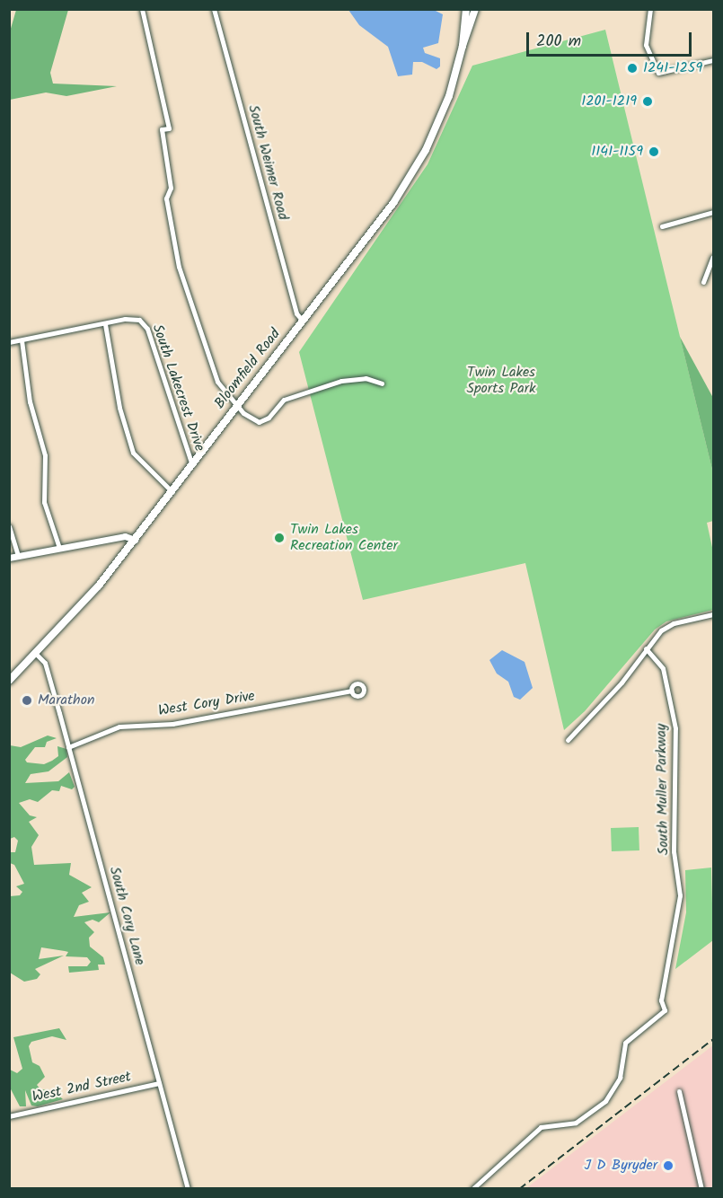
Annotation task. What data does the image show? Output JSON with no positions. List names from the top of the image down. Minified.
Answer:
{"streets":{"main road":["Bloomfield Road"],"street":["South Weimer Road","South Lakecrest Drive","West Cory Drive","South Muller Parkway","South Cory Lane","West 2nd Street"]},"crossings":[["South Weimer Road","Bloomfield Road"],["Bloomfield Road","South Lakecrest Drive"],["Bloomfield Road","South Cory Lane"],["West Cory Drive","South Cory Lane"],["South Cory Lane","West 2nd Street"]],"parks":["Twin Lakes Sports Park"],"places":["1241-1259","1201-1219","1141-1159","Twin Lakes Recreation Center","Marathon","J D Byryder"],"scale_bar":"200 m"}
